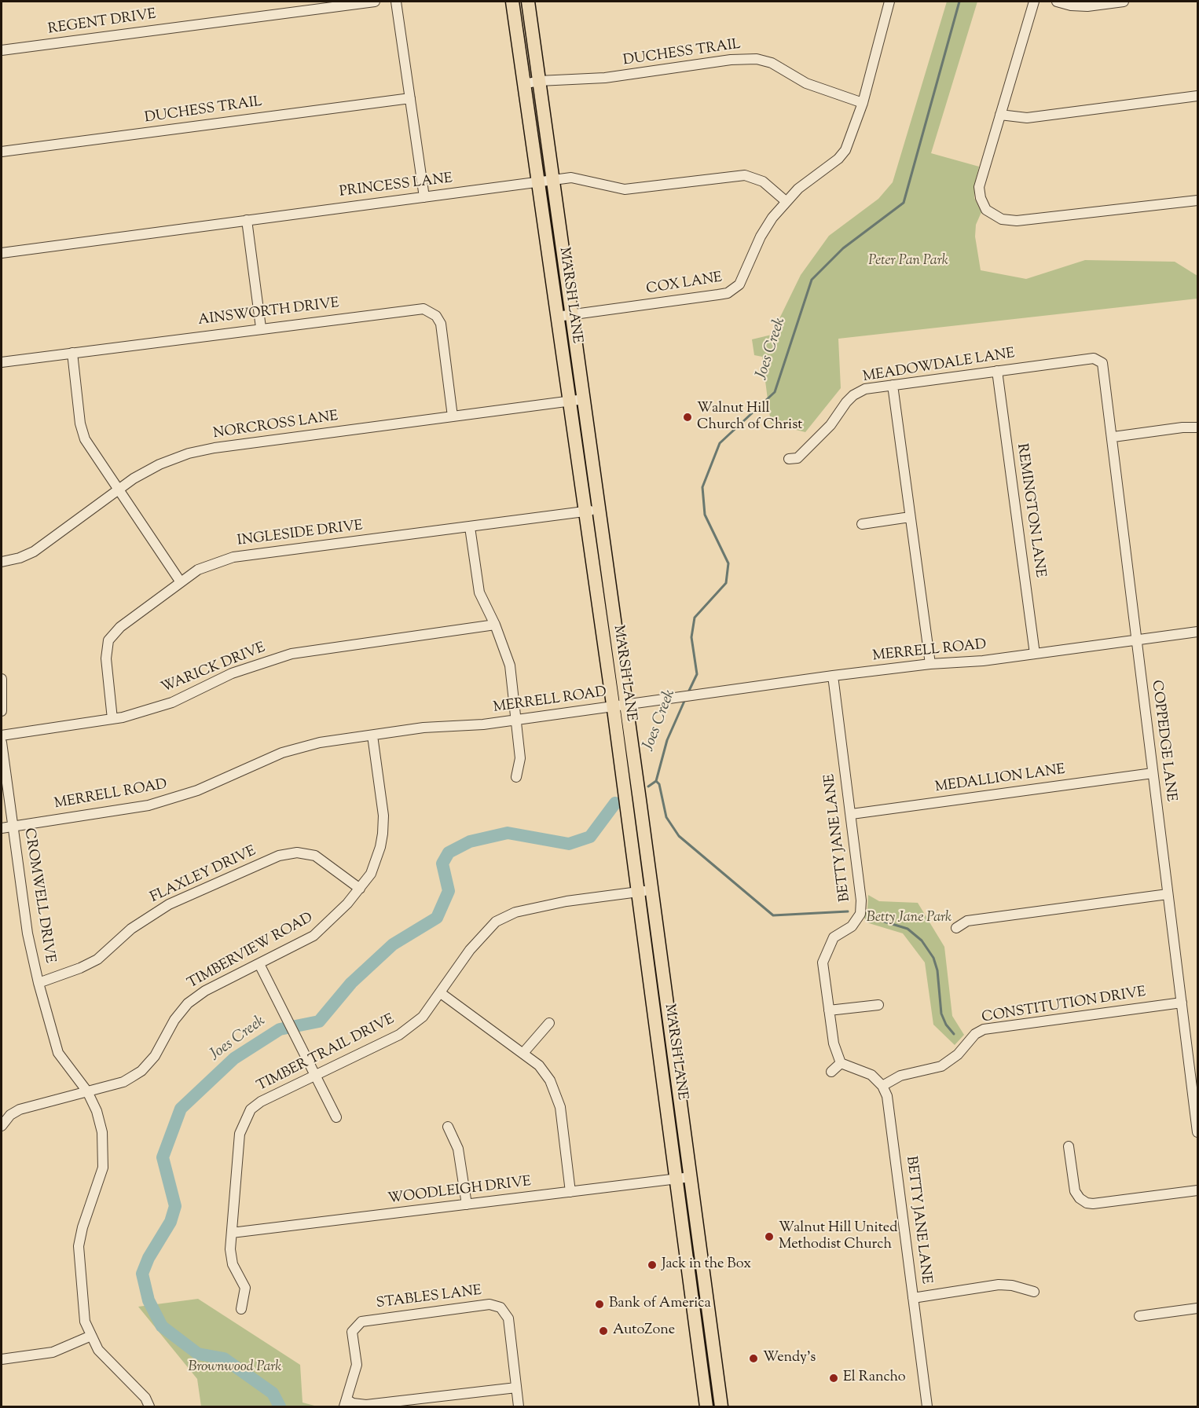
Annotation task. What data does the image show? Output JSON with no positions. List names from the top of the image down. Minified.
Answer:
{"streets":{"main road":["MARSH LANE"],"street":["REGENT DRIVE","DUCHESS TRAIL","PRINCESS LANE","COX LANE","AINSWORTH DRIVE","MEADOWDALE LANE","NORCROSS LANE","REMINGTON LANE","INGLESIDE DRIVE","MERRELL ROAD","WARICK DRIVE","COPPEDGE LANE","MEDALLION LANE","BETTY JANE LANE","FLAXLEY DRIVE","CROMWELL DRIVE","TIMBERVIEW ROAD","CONSTITUTION DRIVE","TIMBER TRAIL DRIVE","WOODLEIGH DRIVE","STABLES LANE"]},"crossings":[["DUCHESS TRAIL","COX LANE"],["DUCHESS TRAIL","MARSH LANE"],["PRINCESS LANE","COX LANE"],["PRINCESS LANE","MARSH LANE"],["COX LANE","MARSH LANE"],["MARSH LANE","NORCROSS LANE"],["MARSH LANE","INGLESIDE DRIVE"],["MARSH LANE","MERRELL ROAD"],["MARSH LANE","TIMBER TRAIL DRIVE"],["MARSH LANE","WOODLEIGH DRIVE"],["AINSWORTH DRIVE","NORCROSS LANE"],["MEADOWDALE LANE","REMINGTON LANE"],["MEADOWDALE LANE","COPPEDGE LANE"],["REMINGTON LANE","MERRELL ROAD"],["INGLESIDE DRIVE","WARICK DRIVE"],["MERRELL ROAD","COPPEDGE LANE"],["MERRELL ROAD","BETTY JANE LANE"],["MERRELL ROAD","CROMWELL DRIVE"],["MERRELL ROAD","TIMBERVIEW ROAD"],["COPPEDGE LANE","MEDALLION LANE"],["COPPEDGE LANE","CONSTITUTION DRIVE"],["MEDALLION LANE","BETTY JANE LANE"],["BETTY JANE LANE","CONSTITUTION DRIVE"],["FLAXLEY DRIVE","CROMWELL DRIVE"],["FLAXLEY DRIVE","TIMBERVIEW ROAD"],["CROMWELL DRIVE","TIMBERVIEW ROAD"],["TIMBER TRAIL DRIVE","WOODLEIGH DRIVE"]],"water":["Joes Creek"],"parks":["Peter Pan Park","Betty Jane Park","Brownwood Park"],"places":["Walnut Hill Church of Christ","Walnut Hill United Methodist Church","Jack in the Box","Bank of America","AutoZone","Wendy's","El Rancho"]}
